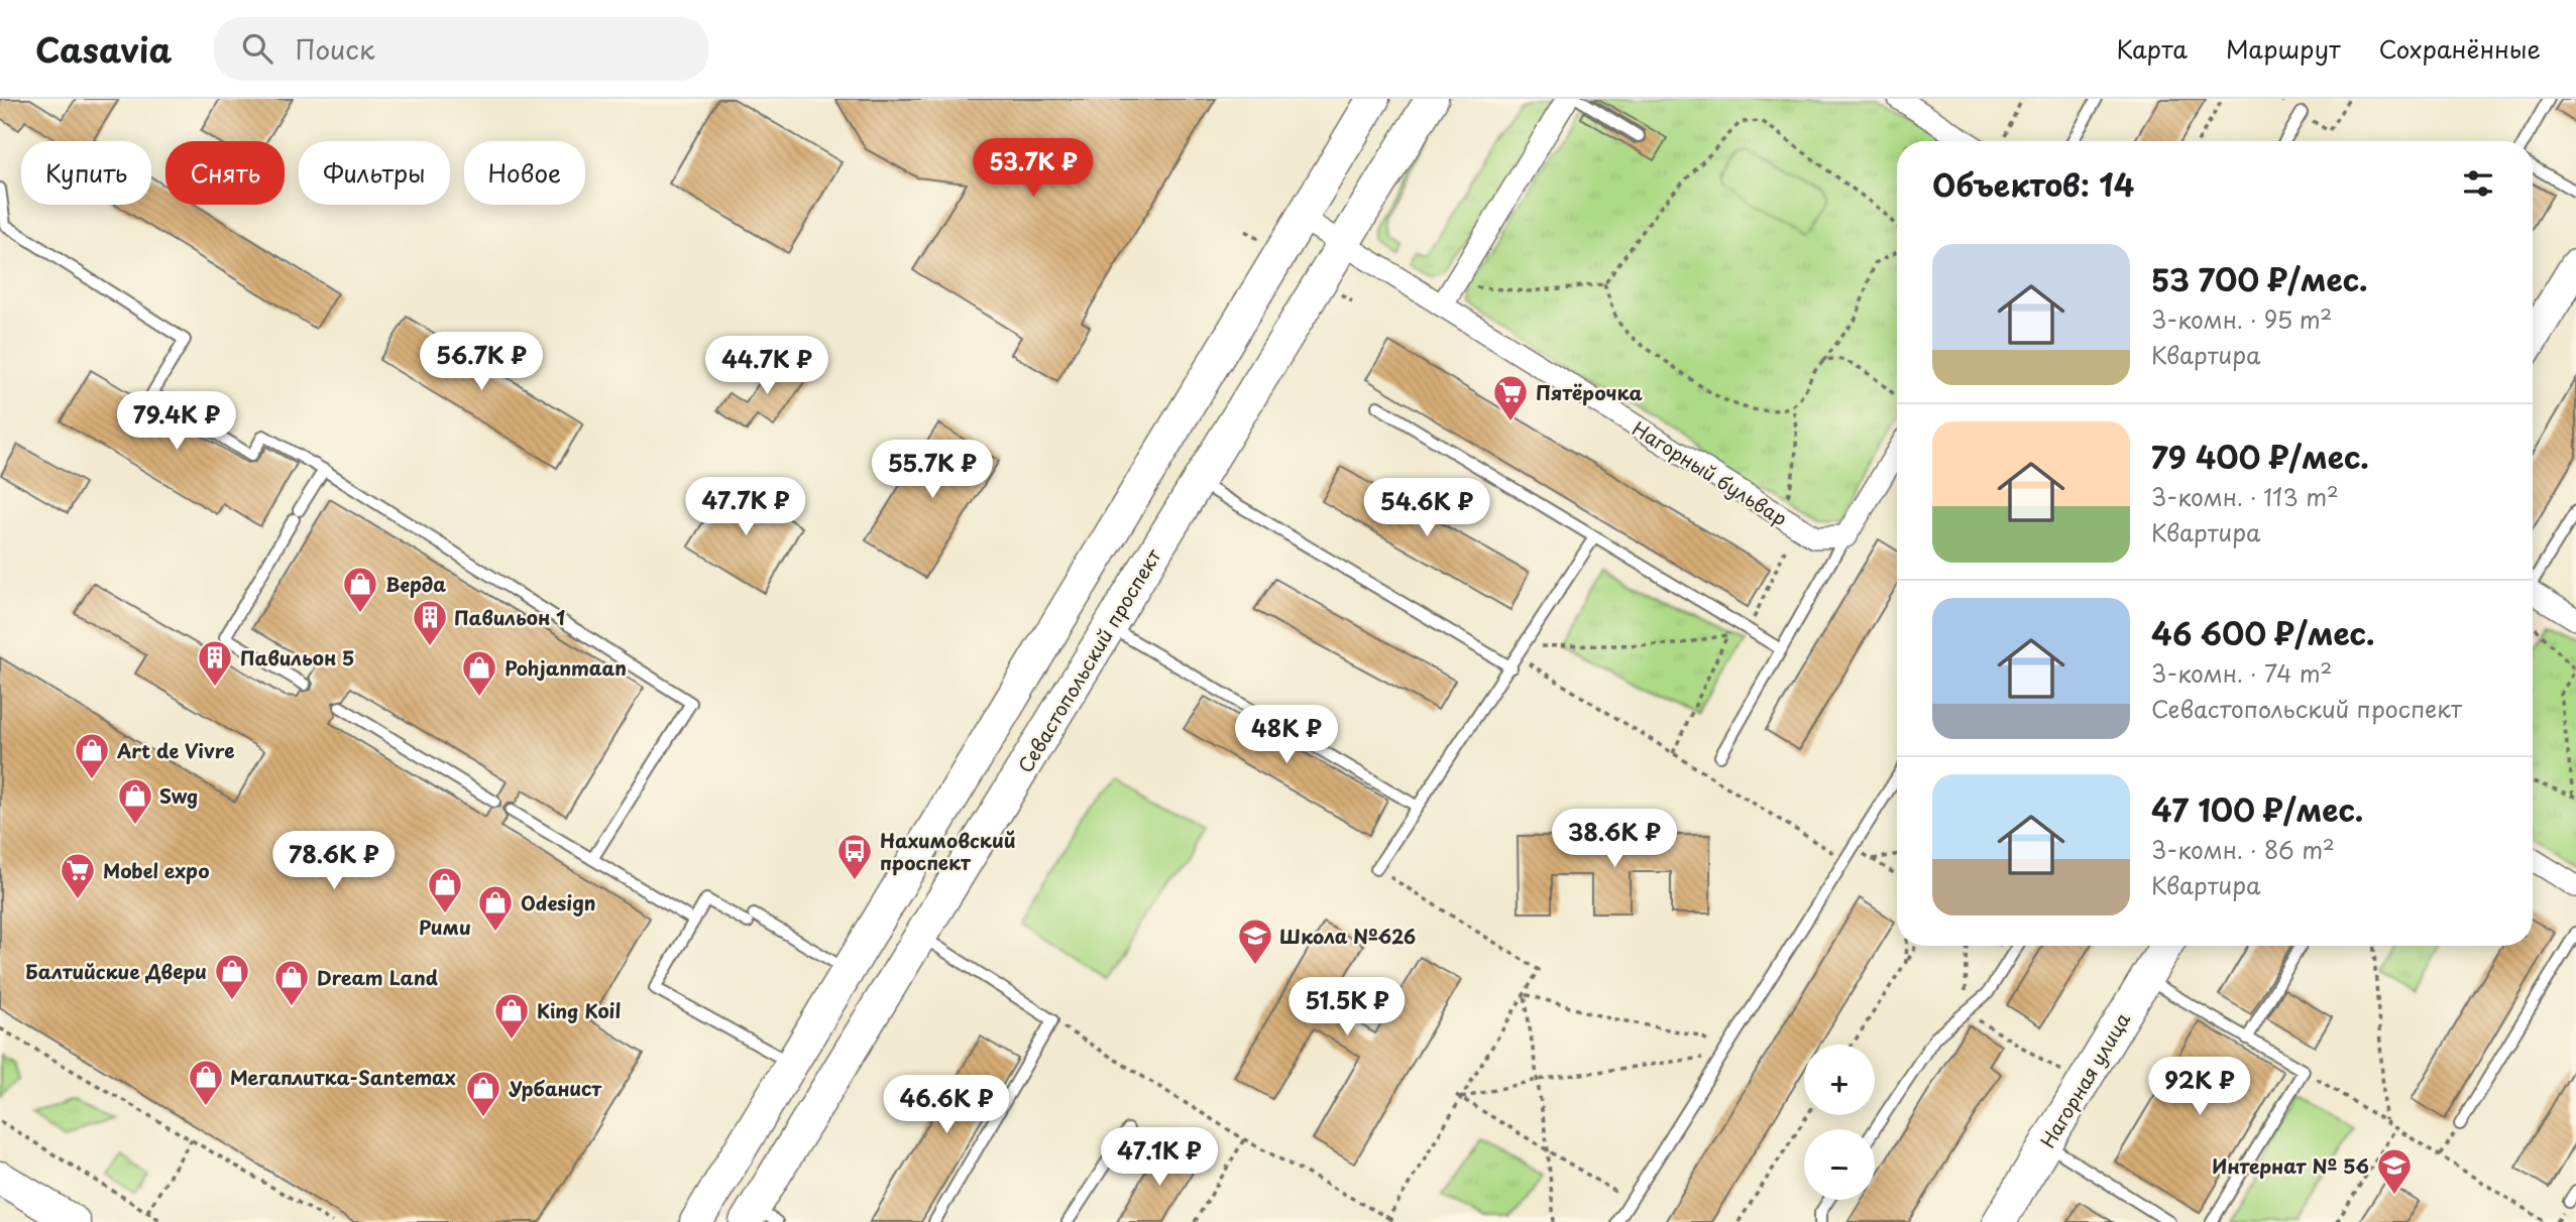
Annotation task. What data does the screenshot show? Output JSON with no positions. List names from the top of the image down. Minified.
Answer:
{"streets":{"main road":["Севастопольский проспект","Нагорная улица"],"street":["Нагорный бульвар"]},"crossings":[["Нагорный бульвар","Севастопольский проспект"]],"places":{"supermarket":["Пятёрочка","Mobel expo"],"shop":["Верда","Pohjanmaan","Art de Vivre","Swg","Рими","Odesign","Балтийские Двери","Dream Land","King Koil","Мегаплитка-Santemax","Урбанист"],"building":["Павильон 1","Павильон 5"],"bus stop":["Нахимовский проспект"],"school or university":["Школа №626","Интернат № 56"]},"page":{"header":"Casavia","search":"Поиск","nav":["Карта","Маршрут","Сохранённые"],"price":["53.7K ₽","56.7K ₽","44.7K ₽","79.4K ₽","55.7K ₽","47.7K ₽","54.6K ₽","48K ₽","38.6K ₽","78.6K ₽","51.5K ₽","92K ₽","46.6K ₽","47.1K ₽"],"chip":["Купить","Снять","Фильтры","Новое"],"heading":"Объектов: 14","list":[{"name":"53 700 ₽/мес.","note":"3-комн. · 95 m² · Квартира"},{"name":"79 400 ₽/мес.","note":"3-комн. · 113 m² · Квартира"},{"name":"46 600 ₽/мес.","note":"3-комн. · 74 m² · Севастопольский проспект"},{"name":"47 100 ₽/мес.","note":"3-комн. · 86 m² · Квартира"}],"map_buttons":["+","−"]}}
